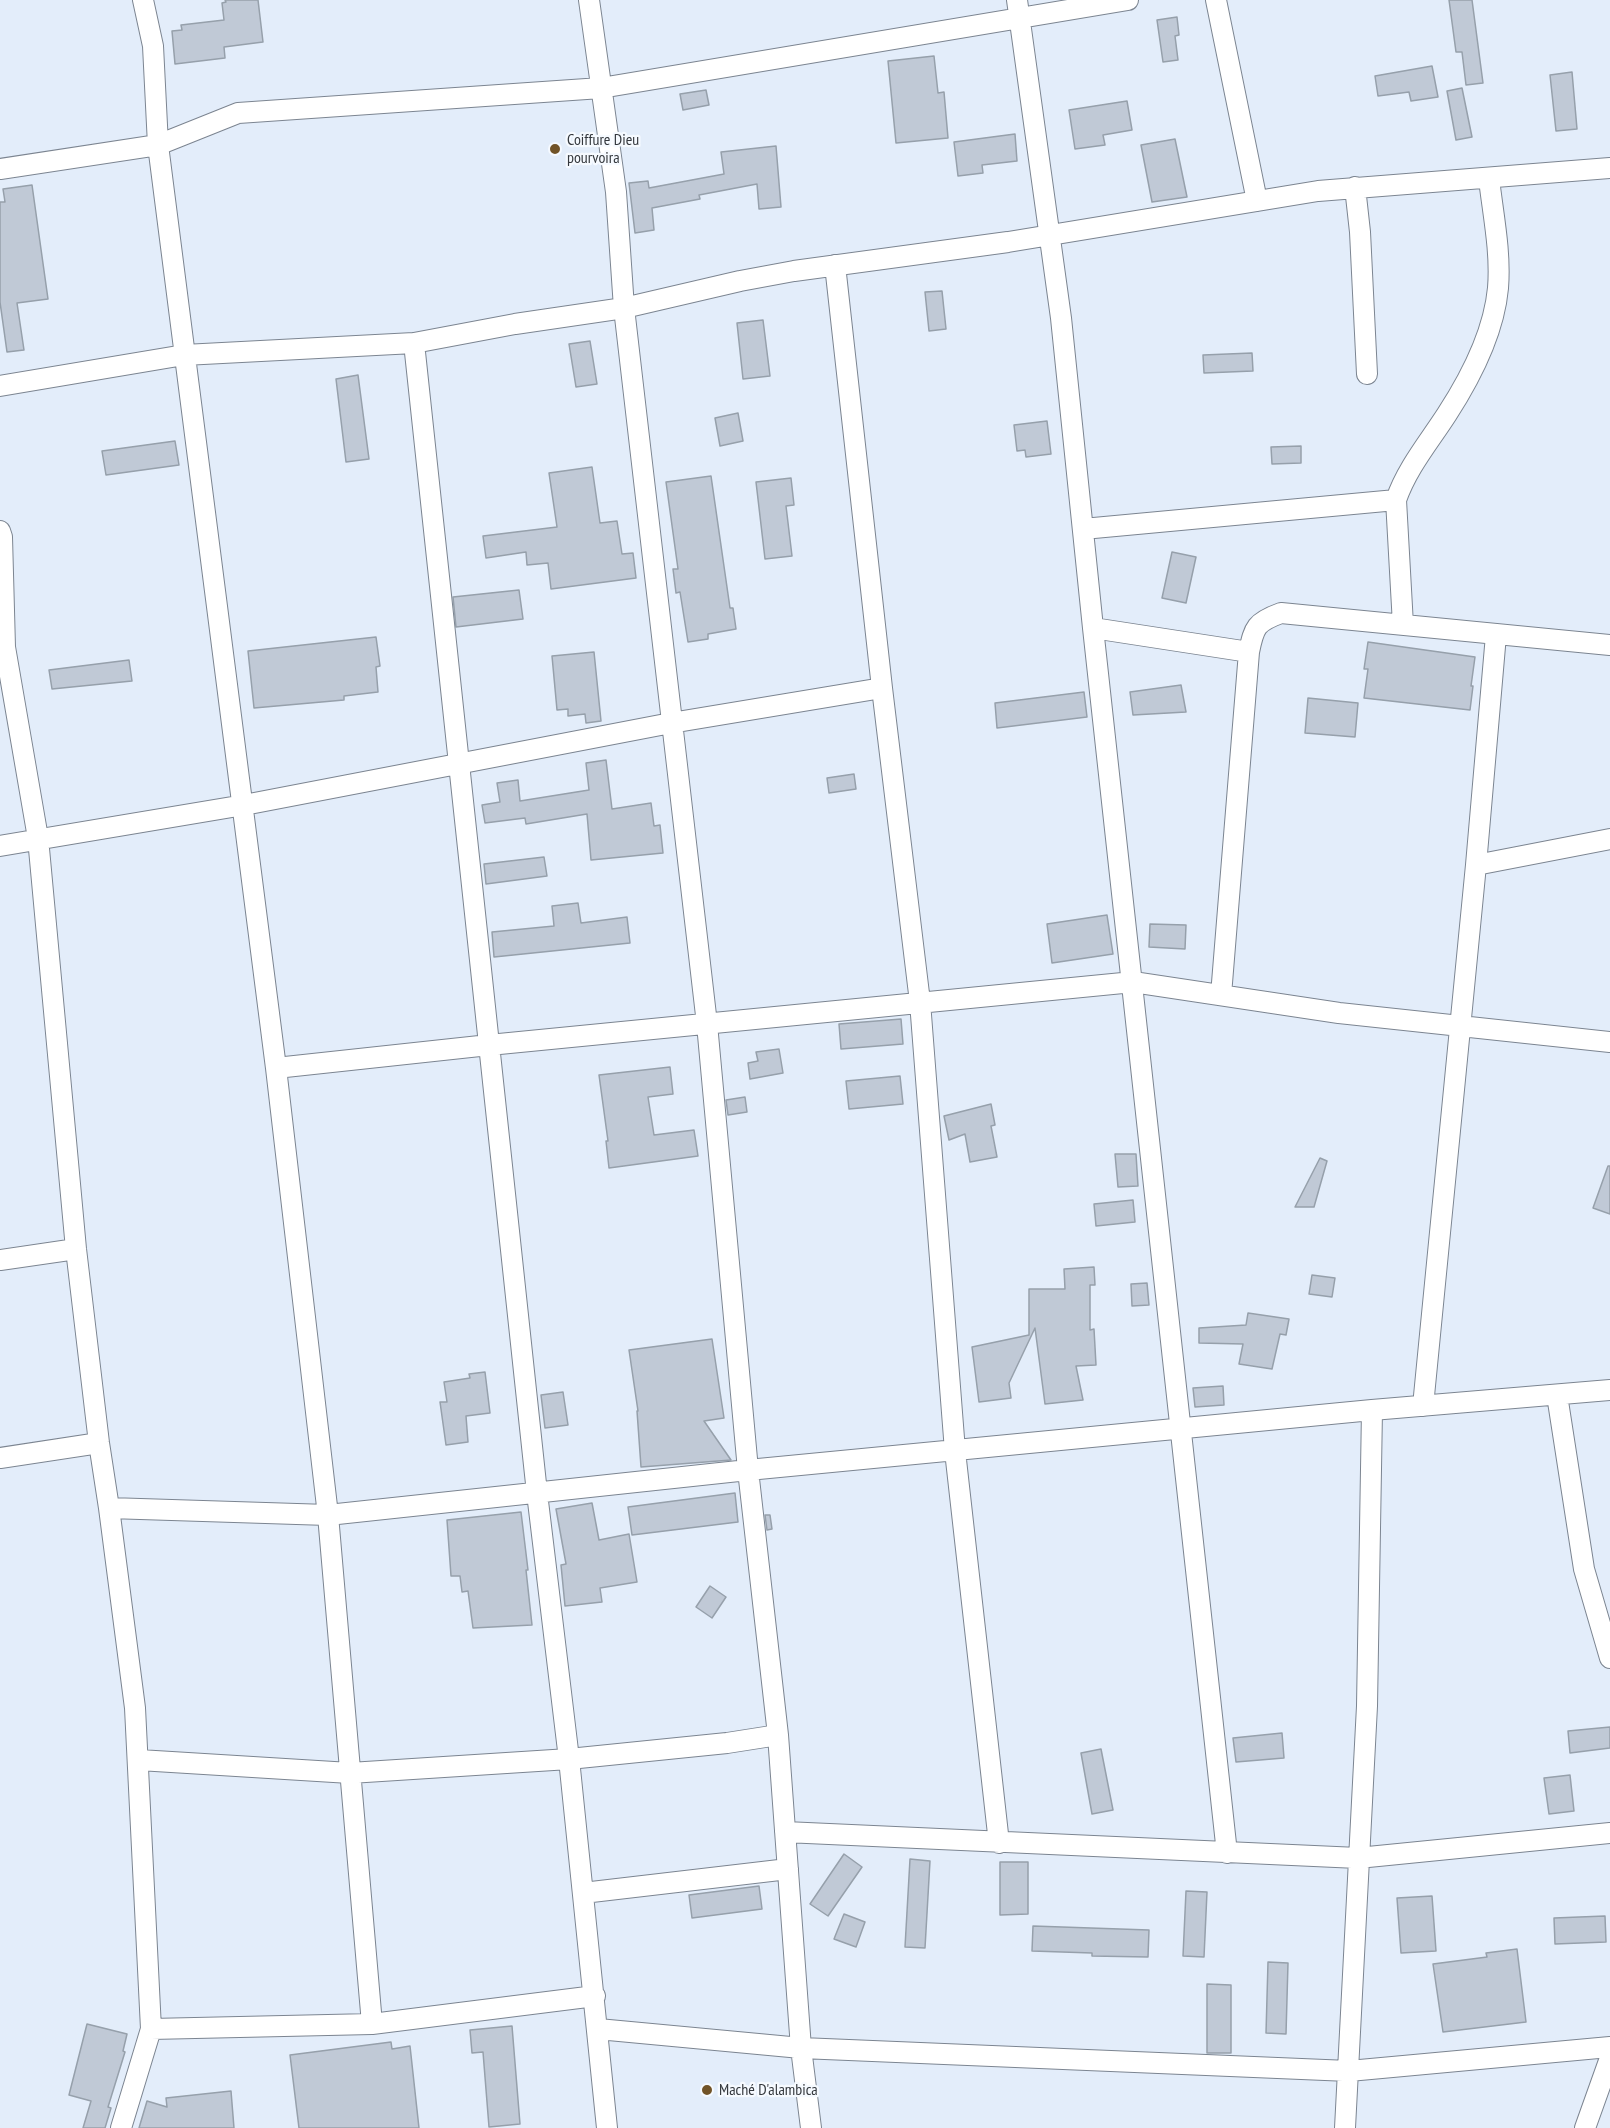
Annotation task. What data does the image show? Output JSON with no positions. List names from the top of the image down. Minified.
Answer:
{"places":["Coiffure Dieu pourvoira","Maché D'alambica"]}
